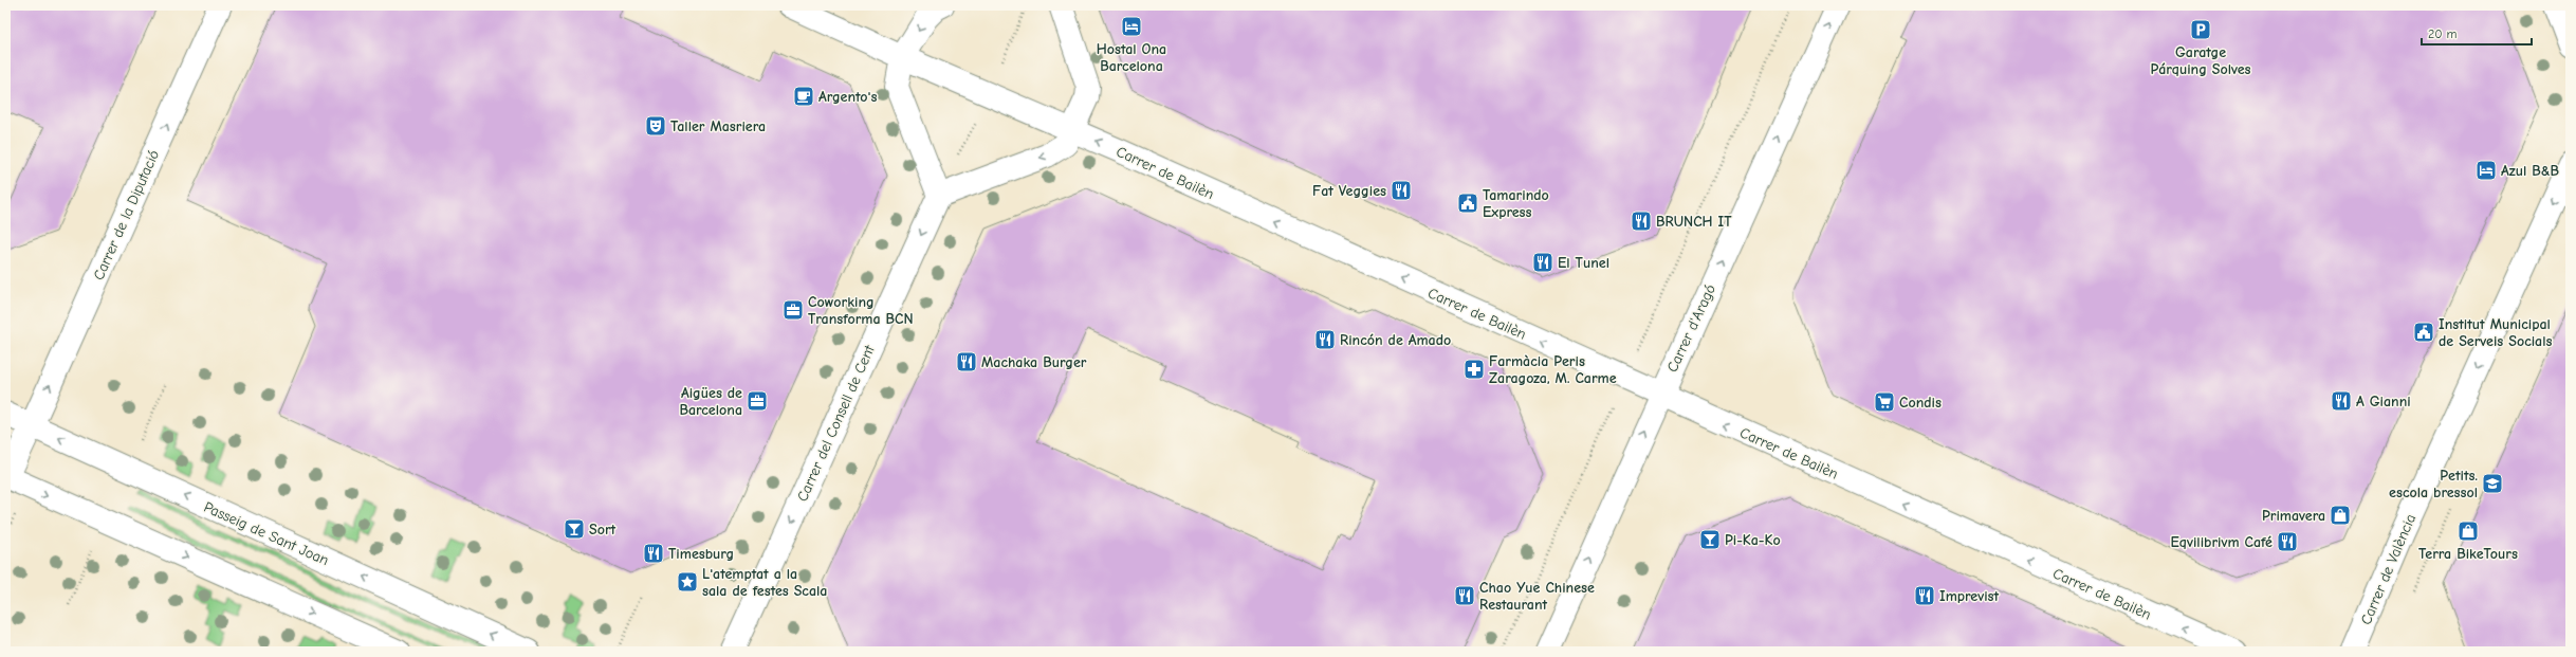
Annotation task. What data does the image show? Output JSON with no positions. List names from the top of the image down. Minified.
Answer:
{"streets":{"street":["Carrer de Bailèn","Carrer de la Diputació","Carrer d'Aragó","Carrer del Consell de Cent","Passeig de Sant Joan","Carrer de València"]},"crossings":[["Carrer de Bailèn","Carrer d'Aragó"],["Carrer de la Diputació","Passeig de Sant Joan"]],"one_way":["Carrer de Bailèn","Carrer de la Diputació","Carrer d'Aragó","Carrer del Consell de Cent","Carrer de València"],"places":{"hotel":["Hostal Ona Barcelona","Azul B&B"],"parking":["Garatge Párquing Solves"],"cafe":["Argento's"],"theatre":["Taller Masriera"],"restaurant":["Fat Veggies","BRUNCH IT","El Tunel","Rincón de Amado","Machaka Burger","A Gianni","Eqvilibrivm Café","Timesburg","Chao Yue Chinese Restaurant","Imprevist"],"public building":["Tamarindo Express","Institut Municipal de Serveis Socials"],"office":["Coworking Transforma BCN","Aigües de Barcelona"],"pharmacy":["Farmàcia Peris Zaragoza, M. Carme"],"supermarket":["Condis"],"school or university":["Petits. escola bressol"],"shop":["Primavera","Terra BikeTours"],"bar":["Sort","Pi-Ka-Ko"],"place":["L'atemptat a la sala de festes Scala"]},"scale_bar":"20 m"}
